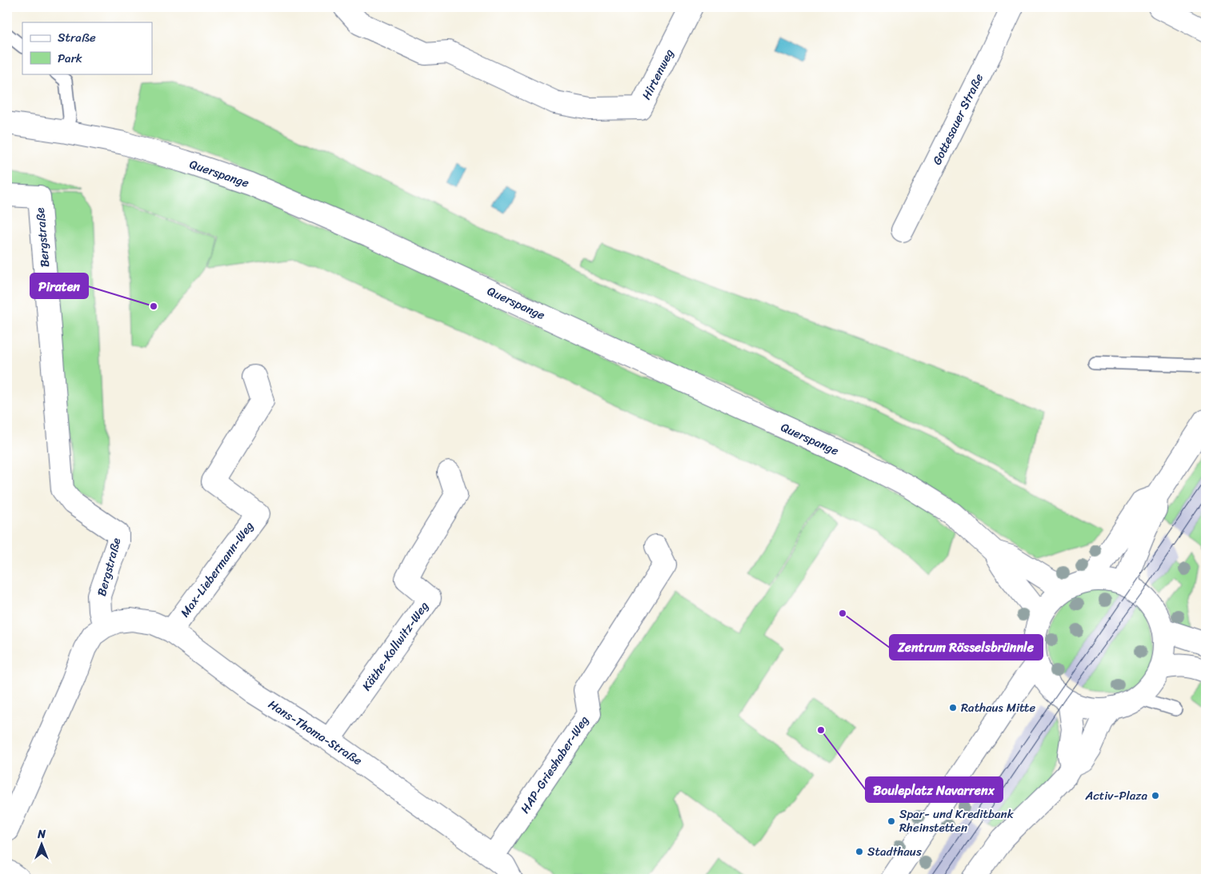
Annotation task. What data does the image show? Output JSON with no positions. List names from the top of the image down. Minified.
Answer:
{"streets":{"street":["Hirtenweg","Gottesauer Straße","Querspange","Bergstraße","Max-Liebermann-Weg","Käthe-Kollwitz-Weg","Hans-Thoma-Straße","HAP-Grieshaber-Weg"]},"crossings":[["Bergstraße","Hans-Thoma-Straße"],["Max-Liebermann-Weg","Hans-Thoma-Straße"],["Käthe-Kollwitz-Weg","Hans-Thoma-Straße"],["Hans-Thoma-Straße","HAP-Grieshaber-Weg"]],"places":["Piraten","Zentrum Rösselsbrünnle","Rathaus Mitte","Bouleplatz Navarrenx","Activ-Plaza","Spar- und Kreditbank Rheinstetten","Stadthaus"],"legend":["Straße","Park"],"north":"top"}
